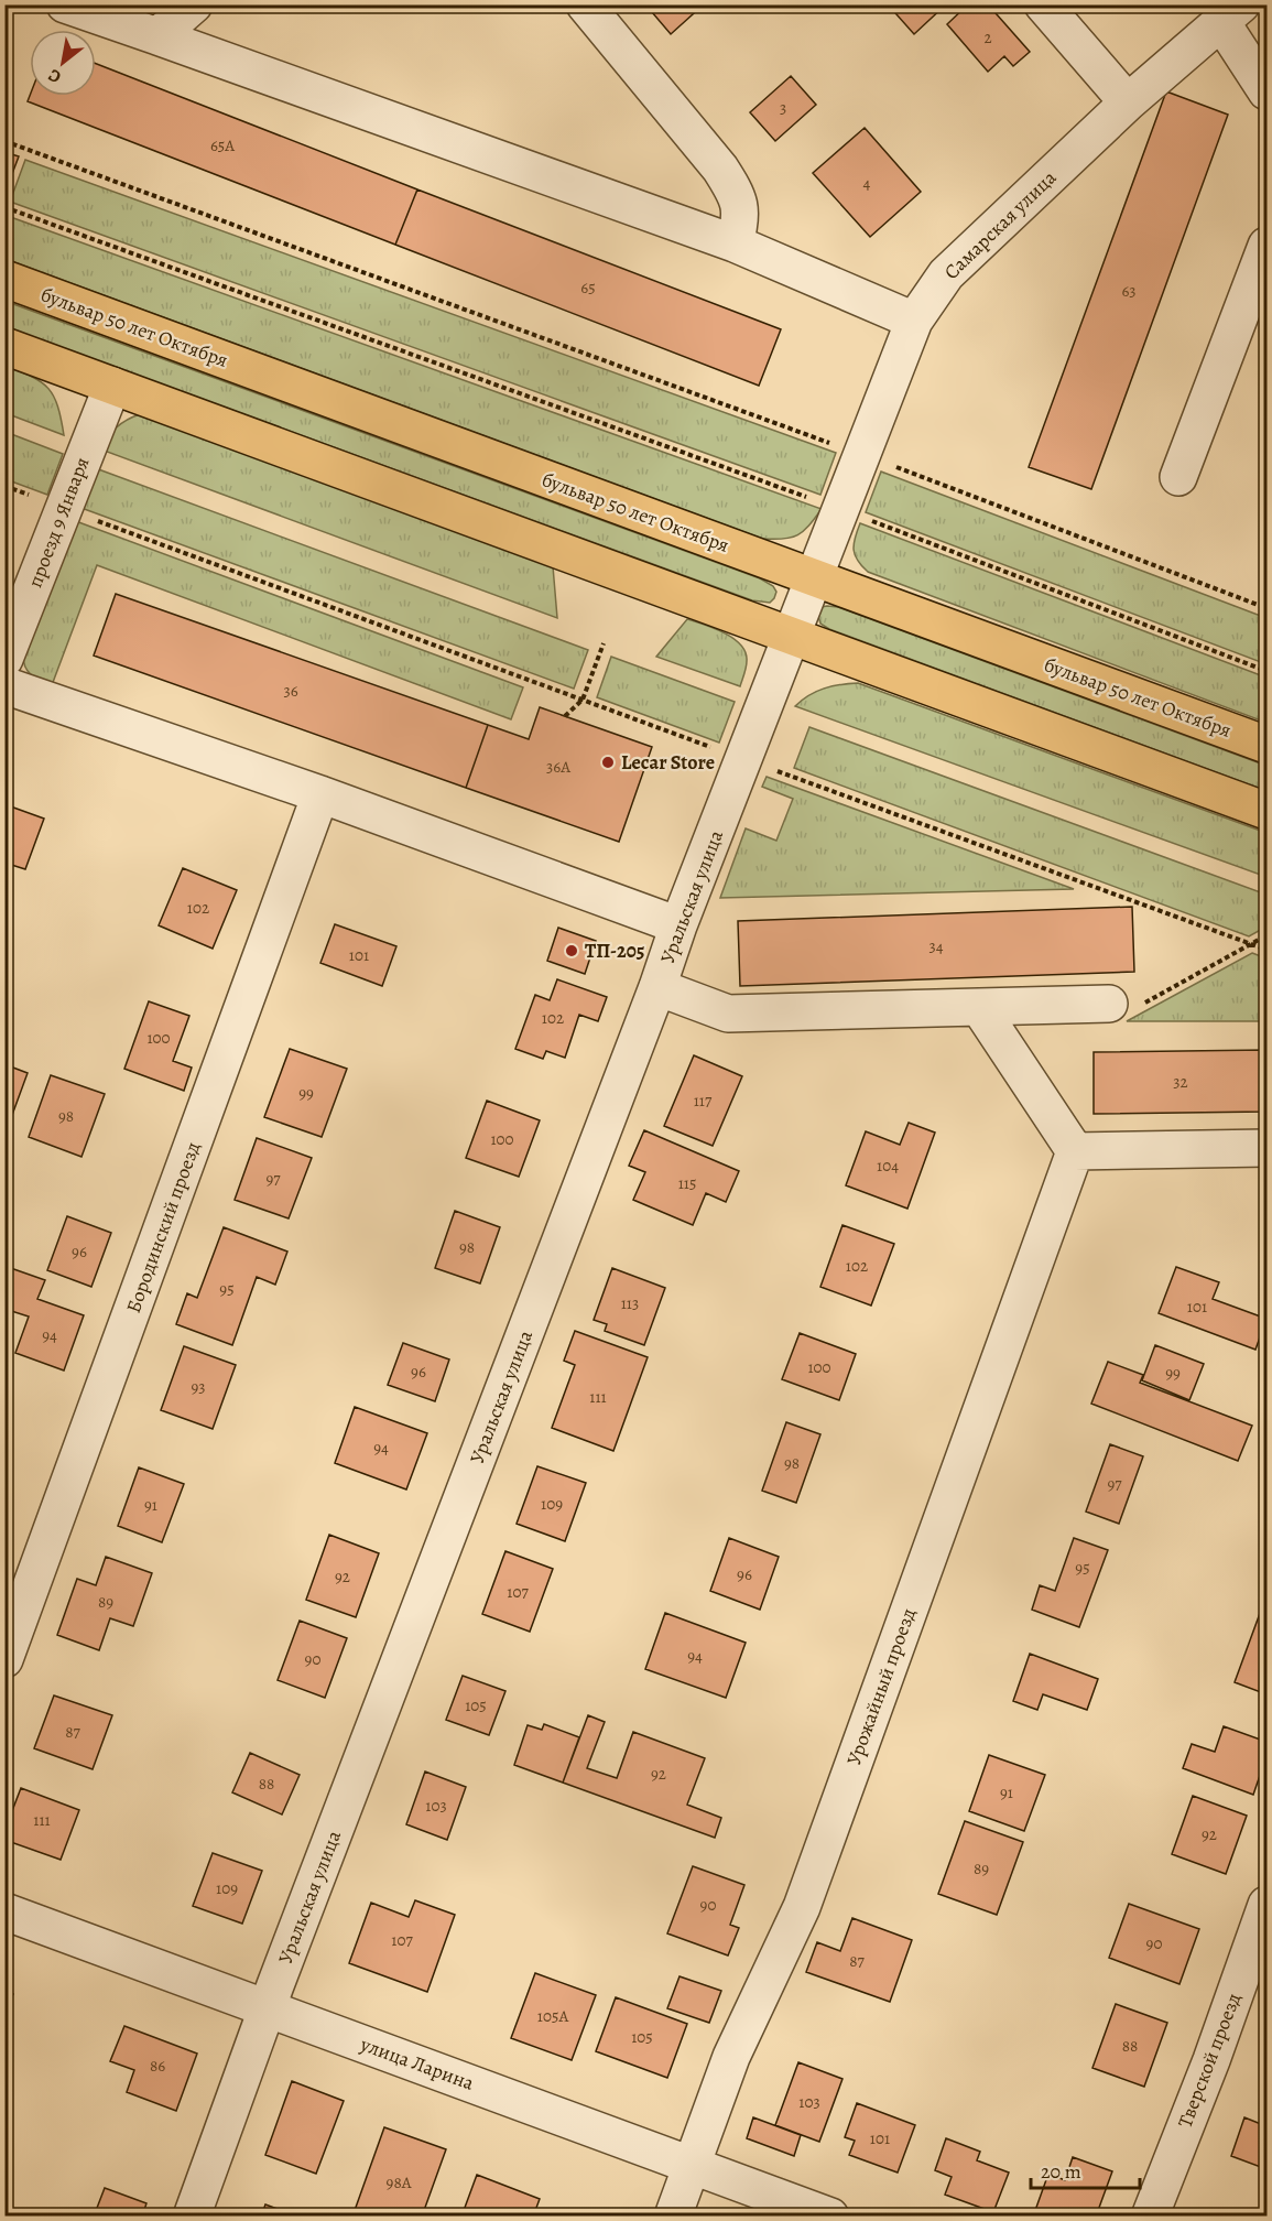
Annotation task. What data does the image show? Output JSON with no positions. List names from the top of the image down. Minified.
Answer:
{"streets":{"main road":["бульвар 50 лет Октября"],"street":["Самарская улица","проезд 9 Января","Уральская улица","Бородинский проезд","Урожайный проезд","Тверской проезд","улица Ларина"]},"crossings":[["Самарская улица","бульвар 50 лет Октября"],["Самарская улица","Уральская улица"],["бульвар 50 лет Октября","Уральская улица"],["Уральская улица","улица Ларина"],["Урожайный проезд","улица Ларина"]],"places":["Lecar Store","ТП-205"],"house_numbers":["2","3","65А","4","65","63","36","36А","102","34","101","102","100","32","99","117","98","100","104","97","115","98","96","102","95","113","101","94","100","96","99","93","111","94","98","97","109","91","95","96","92","107","89","94","90","105","87","92","88","91","103","111","92","89","109","90","107","90","87","105А","105","88","86","103","101","98А"],"scale_bar":"20 m","north":"bottom left"}
